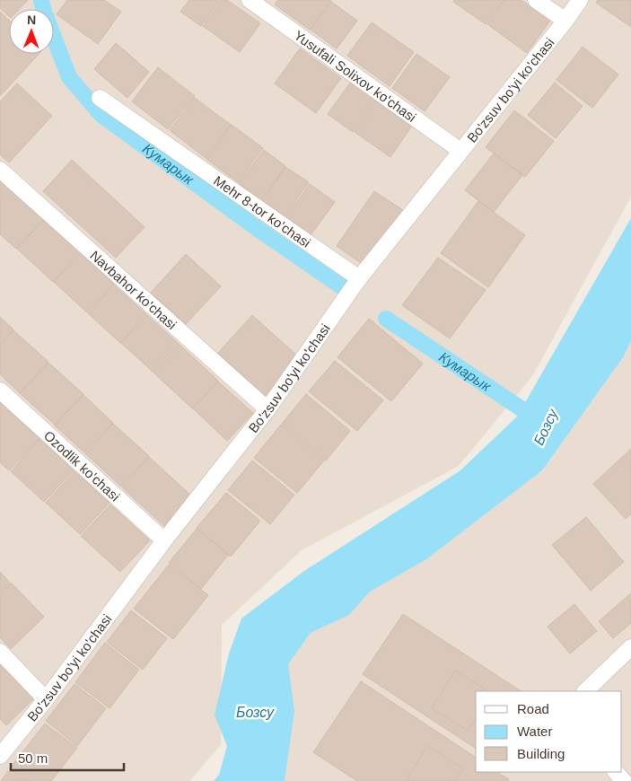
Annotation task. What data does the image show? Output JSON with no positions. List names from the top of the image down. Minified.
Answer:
{"streets":{"street":["Yusufali Solixov ko'chasi","Bo'zsuv bo'yi ko'chasi","Mehr 8-tor ko'chasi","Navbahor ko'chasi","Ozodlik ko'chasi"]},"crossings":[["Yusufali Solixov ko'chasi","Bo'zsuv bo'yi ko'chasi"],["Bo'zsuv bo'yi ko'chasi","Mehr 8-tor ko'chasi"],["Bo'zsuv bo'yi ko'chasi","Navbahor ko'chasi"],["Bo'zsuv bo'yi ko'chasi","Ozodlik ko'chasi"]],"water":["Кумарык","Бозсу"],"legend":["Road","Water","Building"],"scale_bar":"50 m","north":"top"}
